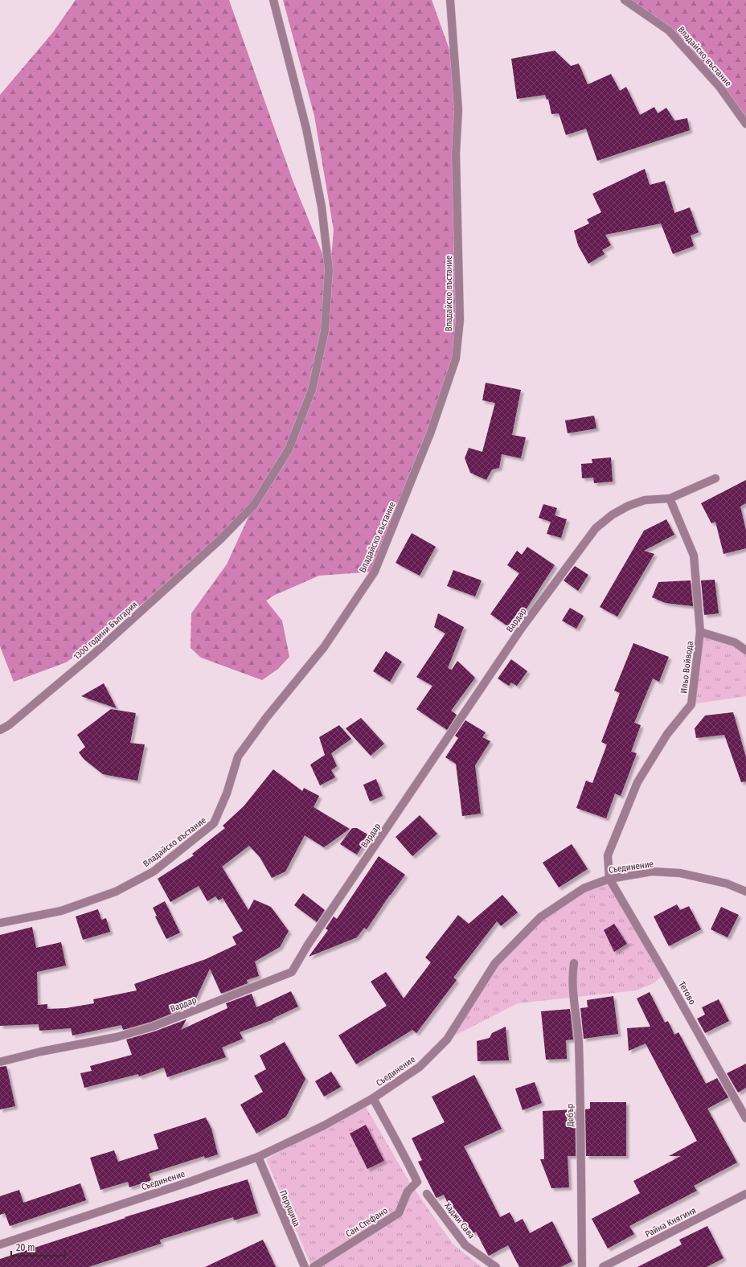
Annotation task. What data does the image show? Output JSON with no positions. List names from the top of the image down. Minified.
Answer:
{"streets":{"street":["Владайско въстание","Вардар","1300 години България","Ильо Войвода","Съединение","Тетово","Дебър","Перущица","Хаджи Сава","Сан Стефано","Райна Княгиня"]},"crossings":[["Вардар","Ильо Войвода"],["Ильо Войвода","Съединение"],["Ильо Войвода","Тетово"],["Съединение","Тетово"],["Съединение","Перущица"],["Съединение","Сан Стефано"]],"scale_bar":"20 m"}
